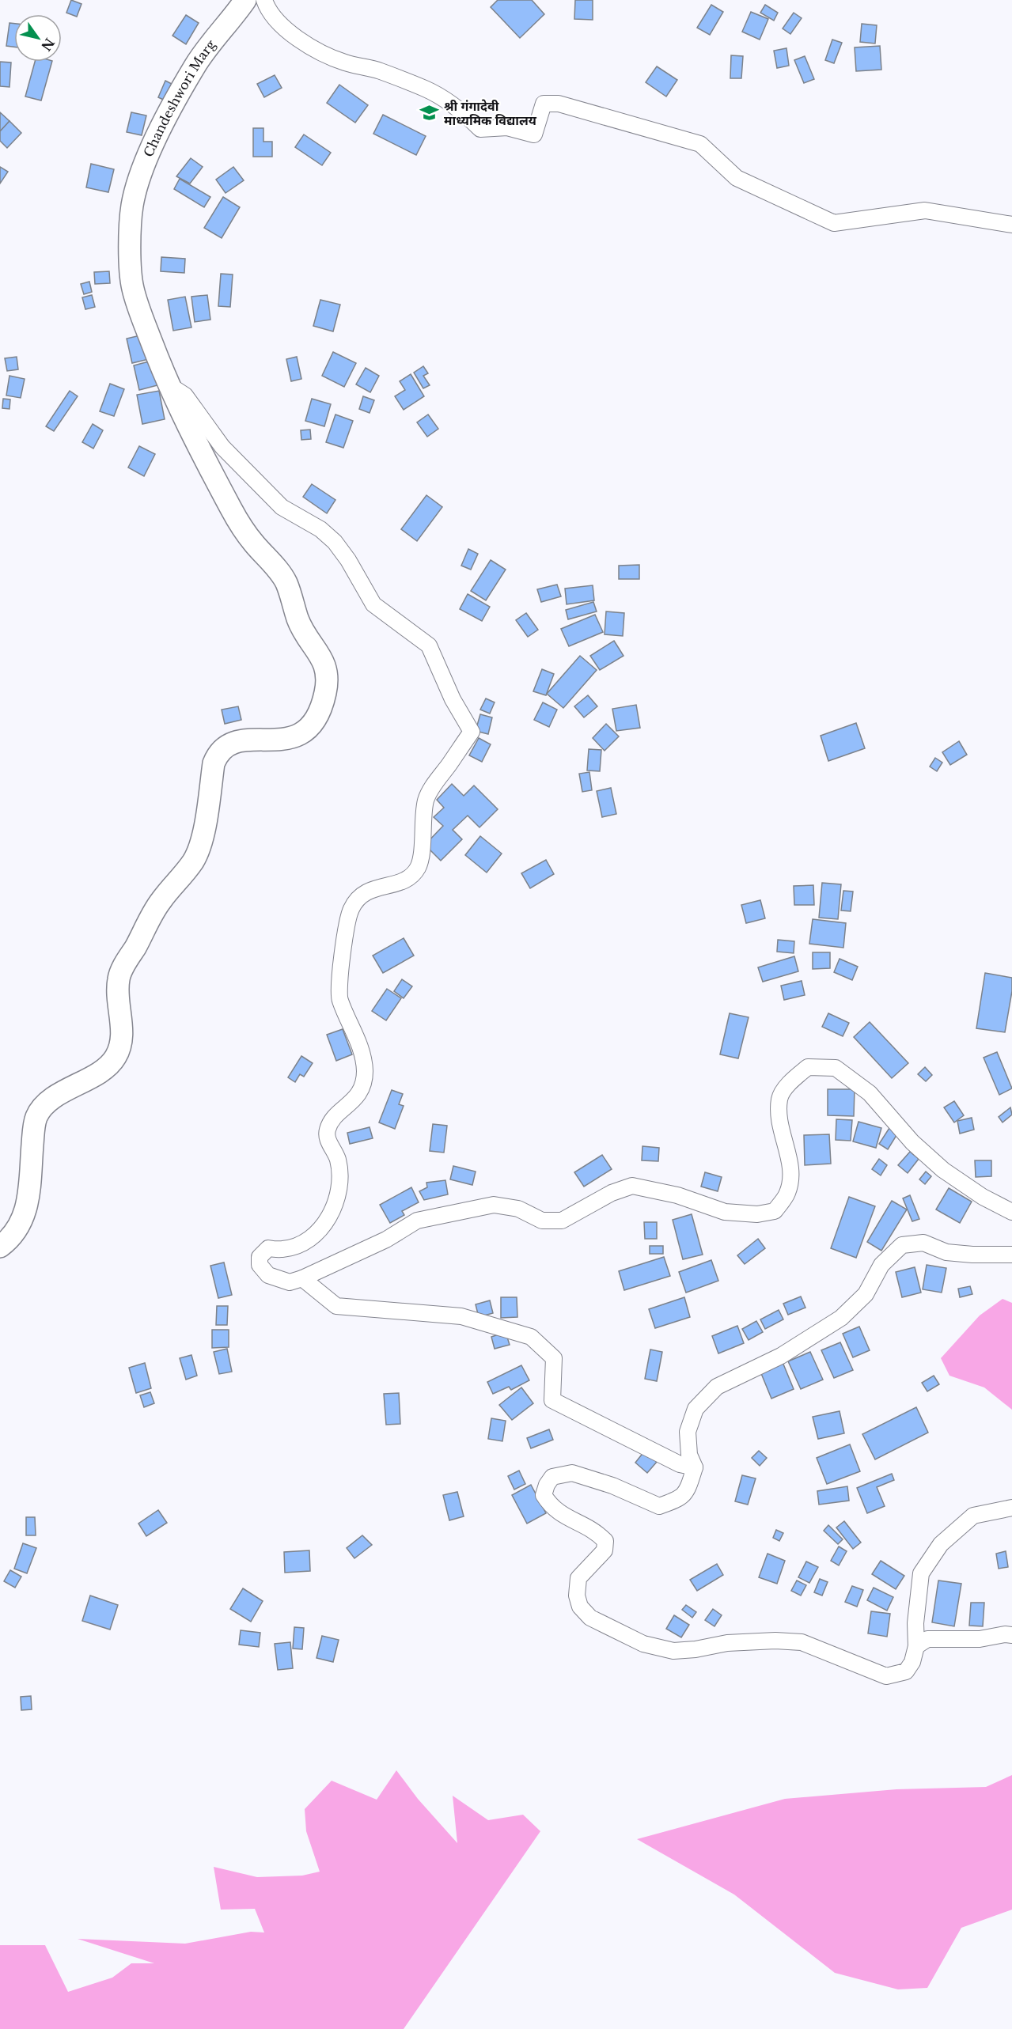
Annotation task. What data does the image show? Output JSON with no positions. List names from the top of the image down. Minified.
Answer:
{"streets":{"main road":["Chandeshwori Marg"]},"places":{"school or university":["श्री गंगादेवी माध्यमिक विद्यालय"]},"north":"bottom right"}
